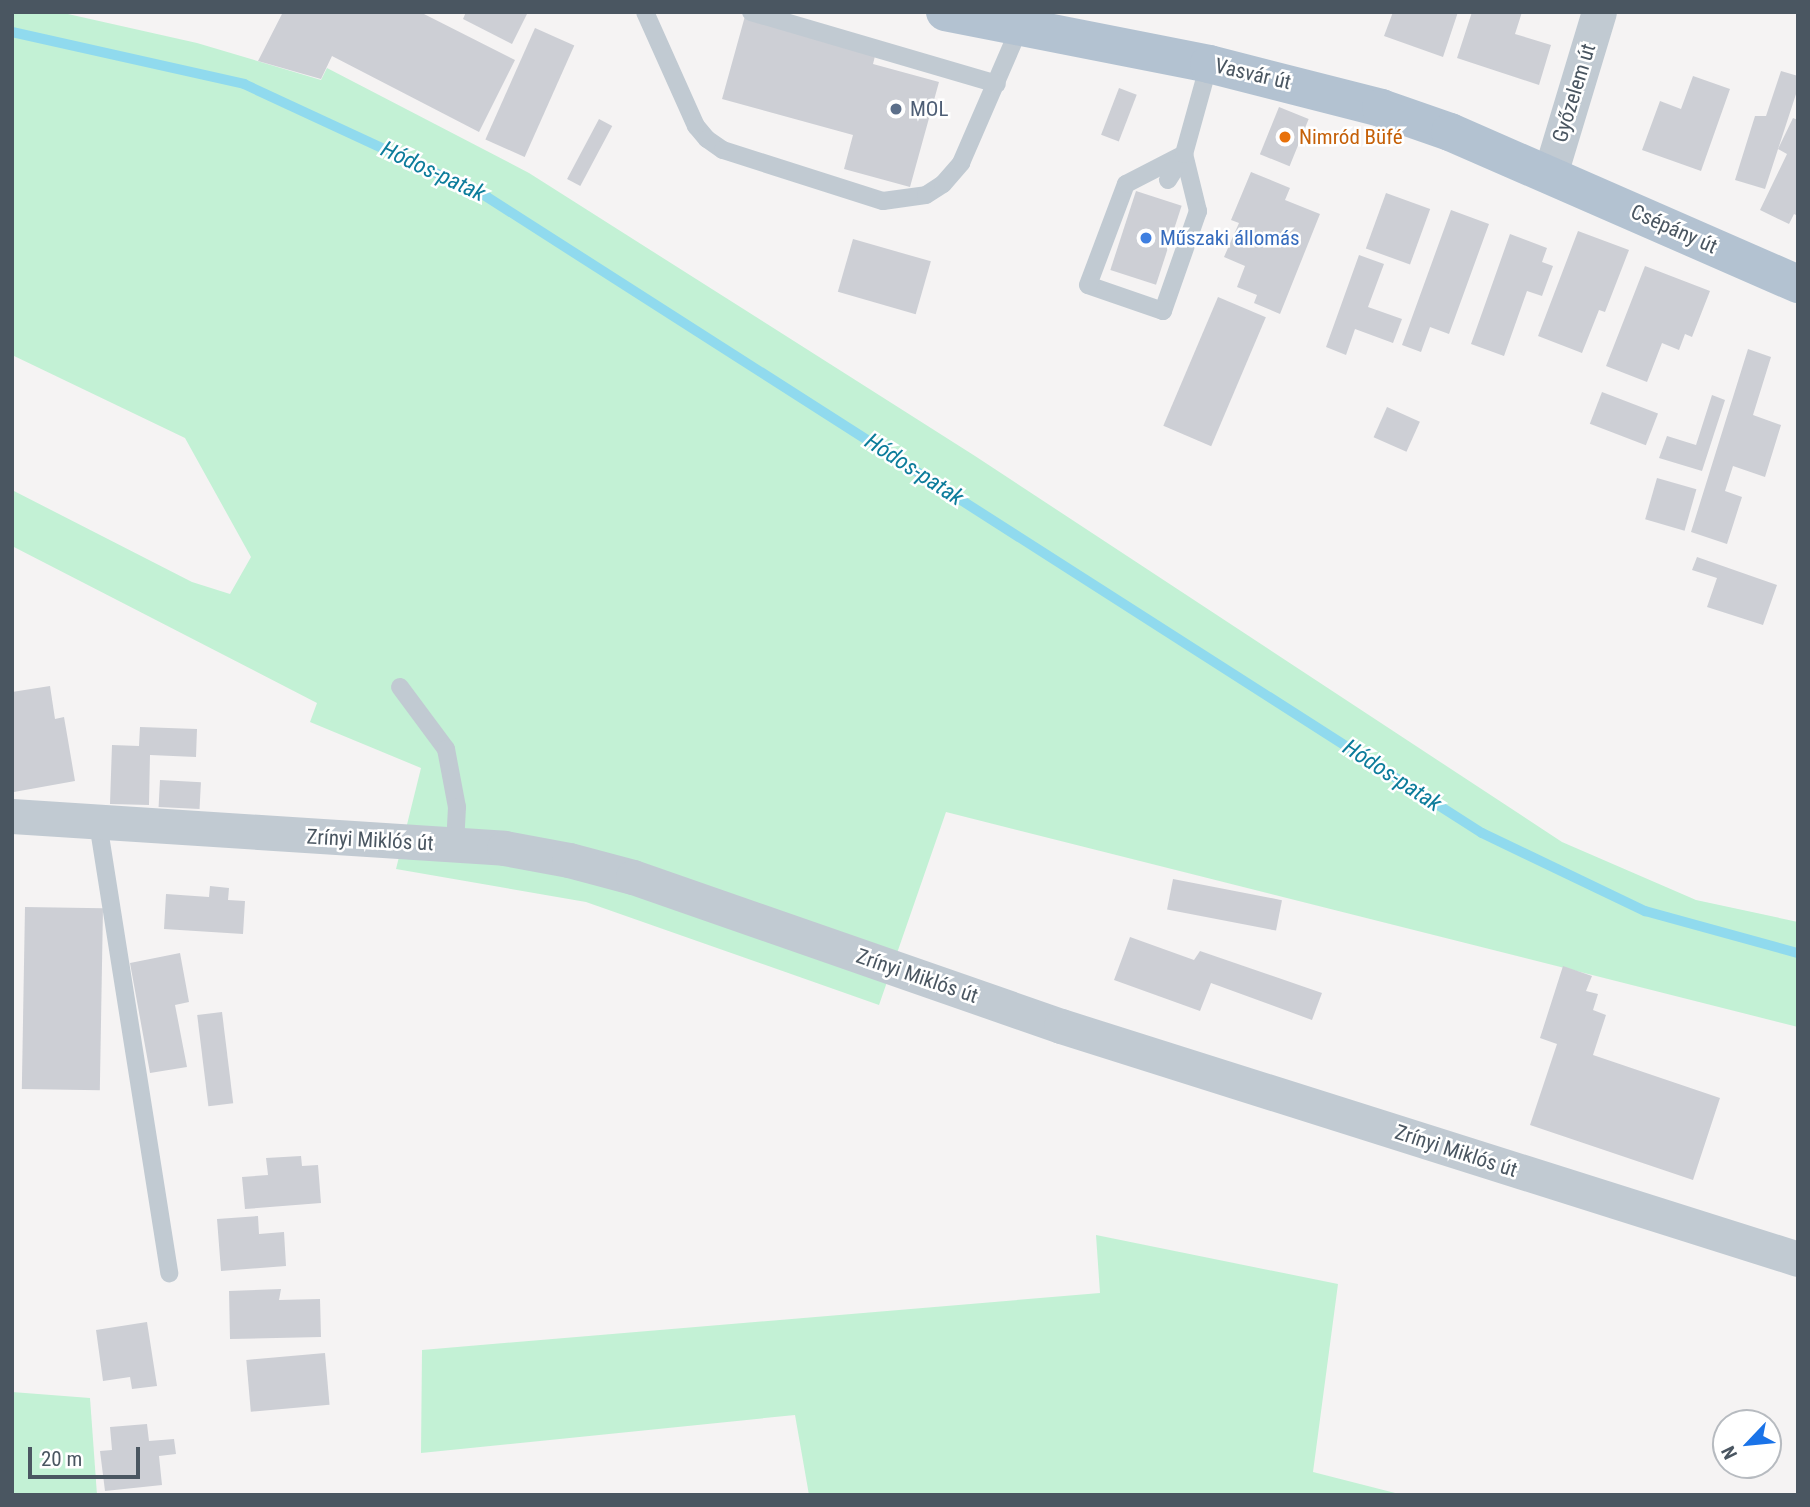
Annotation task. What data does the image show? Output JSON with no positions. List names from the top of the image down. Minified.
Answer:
{"streets":{"main road":["Vasvár út","Csépány út"],"street":["Győzelem út","Zrínyi Miklós út"]},"crossings":[["Vasvár út","Győzelem út"],["Vasvár út","Csépány út"],["Győzelem út","Csépány út"]],"water":["Hódos-patak"],"places":["MOL","Nimród Büfé","Műszaki állomás"],"scale_bar":"20 m","north":"bottom left"}
